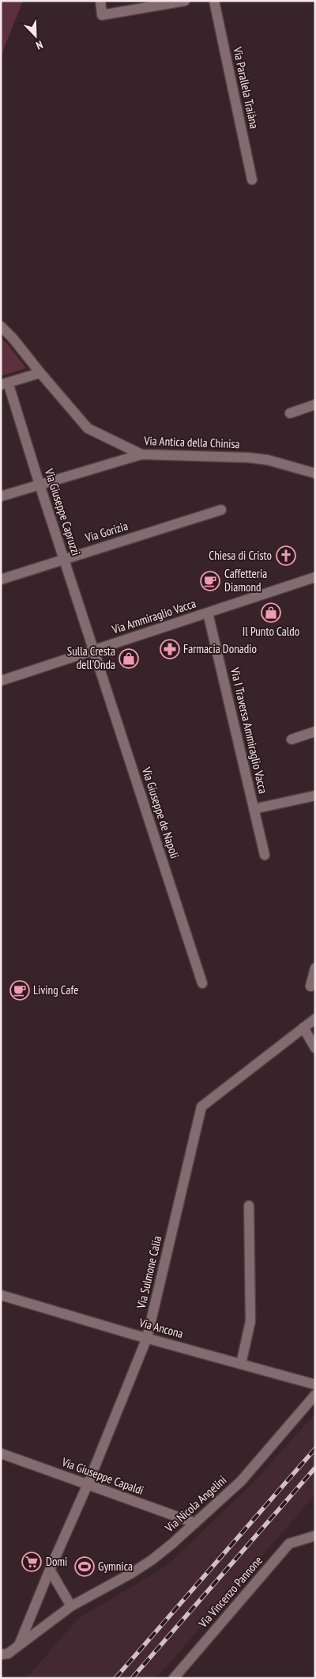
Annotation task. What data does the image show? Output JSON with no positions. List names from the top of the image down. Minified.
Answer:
{"streets":{"street":["Via Parallela Traiàna","Via Antica della Chinisa","Via Giuseppe Capruzzi","Via Gorizia","Via Ammiraglio Vacca","Via I Traversa Ammiraglio Vacca","Via Giuseppe de Napoli","Via Sulmone Calia","Via Ancona","Via Giuseppe Capaldi","Via Nicola Angelini","Via Vincenzo Pannone"]},"crossings":[["Via Giuseppe Capruzzi","Via Gorizia"],["Via Giuseppe Capruzzi","Via Ammiraglio Vacca"],["Via Giuseppe Capruzzi","Via Giuseppe de Napoli"],["Via Ammiraglio Vacca","Via I Traversa Ammiraglio Vacca"],["Via Ammiraglio Vacca","Via Giuseppe de Napoli"],["Via Sulmone Calia","Via Ancona"],["Via Sulmone Calia","Via Giuseppe Capaldi"],["Via Sulmone Calia","Via Nicola Angelini"],["Via Giuseppe Capaldi","Via Nicola Angelini"]],"places":{"church":["Chiesa di Cristo"],"cafe":["Caffetteria Diamond","Living Cafe"],"shop":["Il Punto Caldo","Sulla Cresta dell'Onda"],"pharmacy":["Farmacia Donadio"],"supermarket":["Domi"],"sports":["Gymnica"]},"north":"bottom right"}
